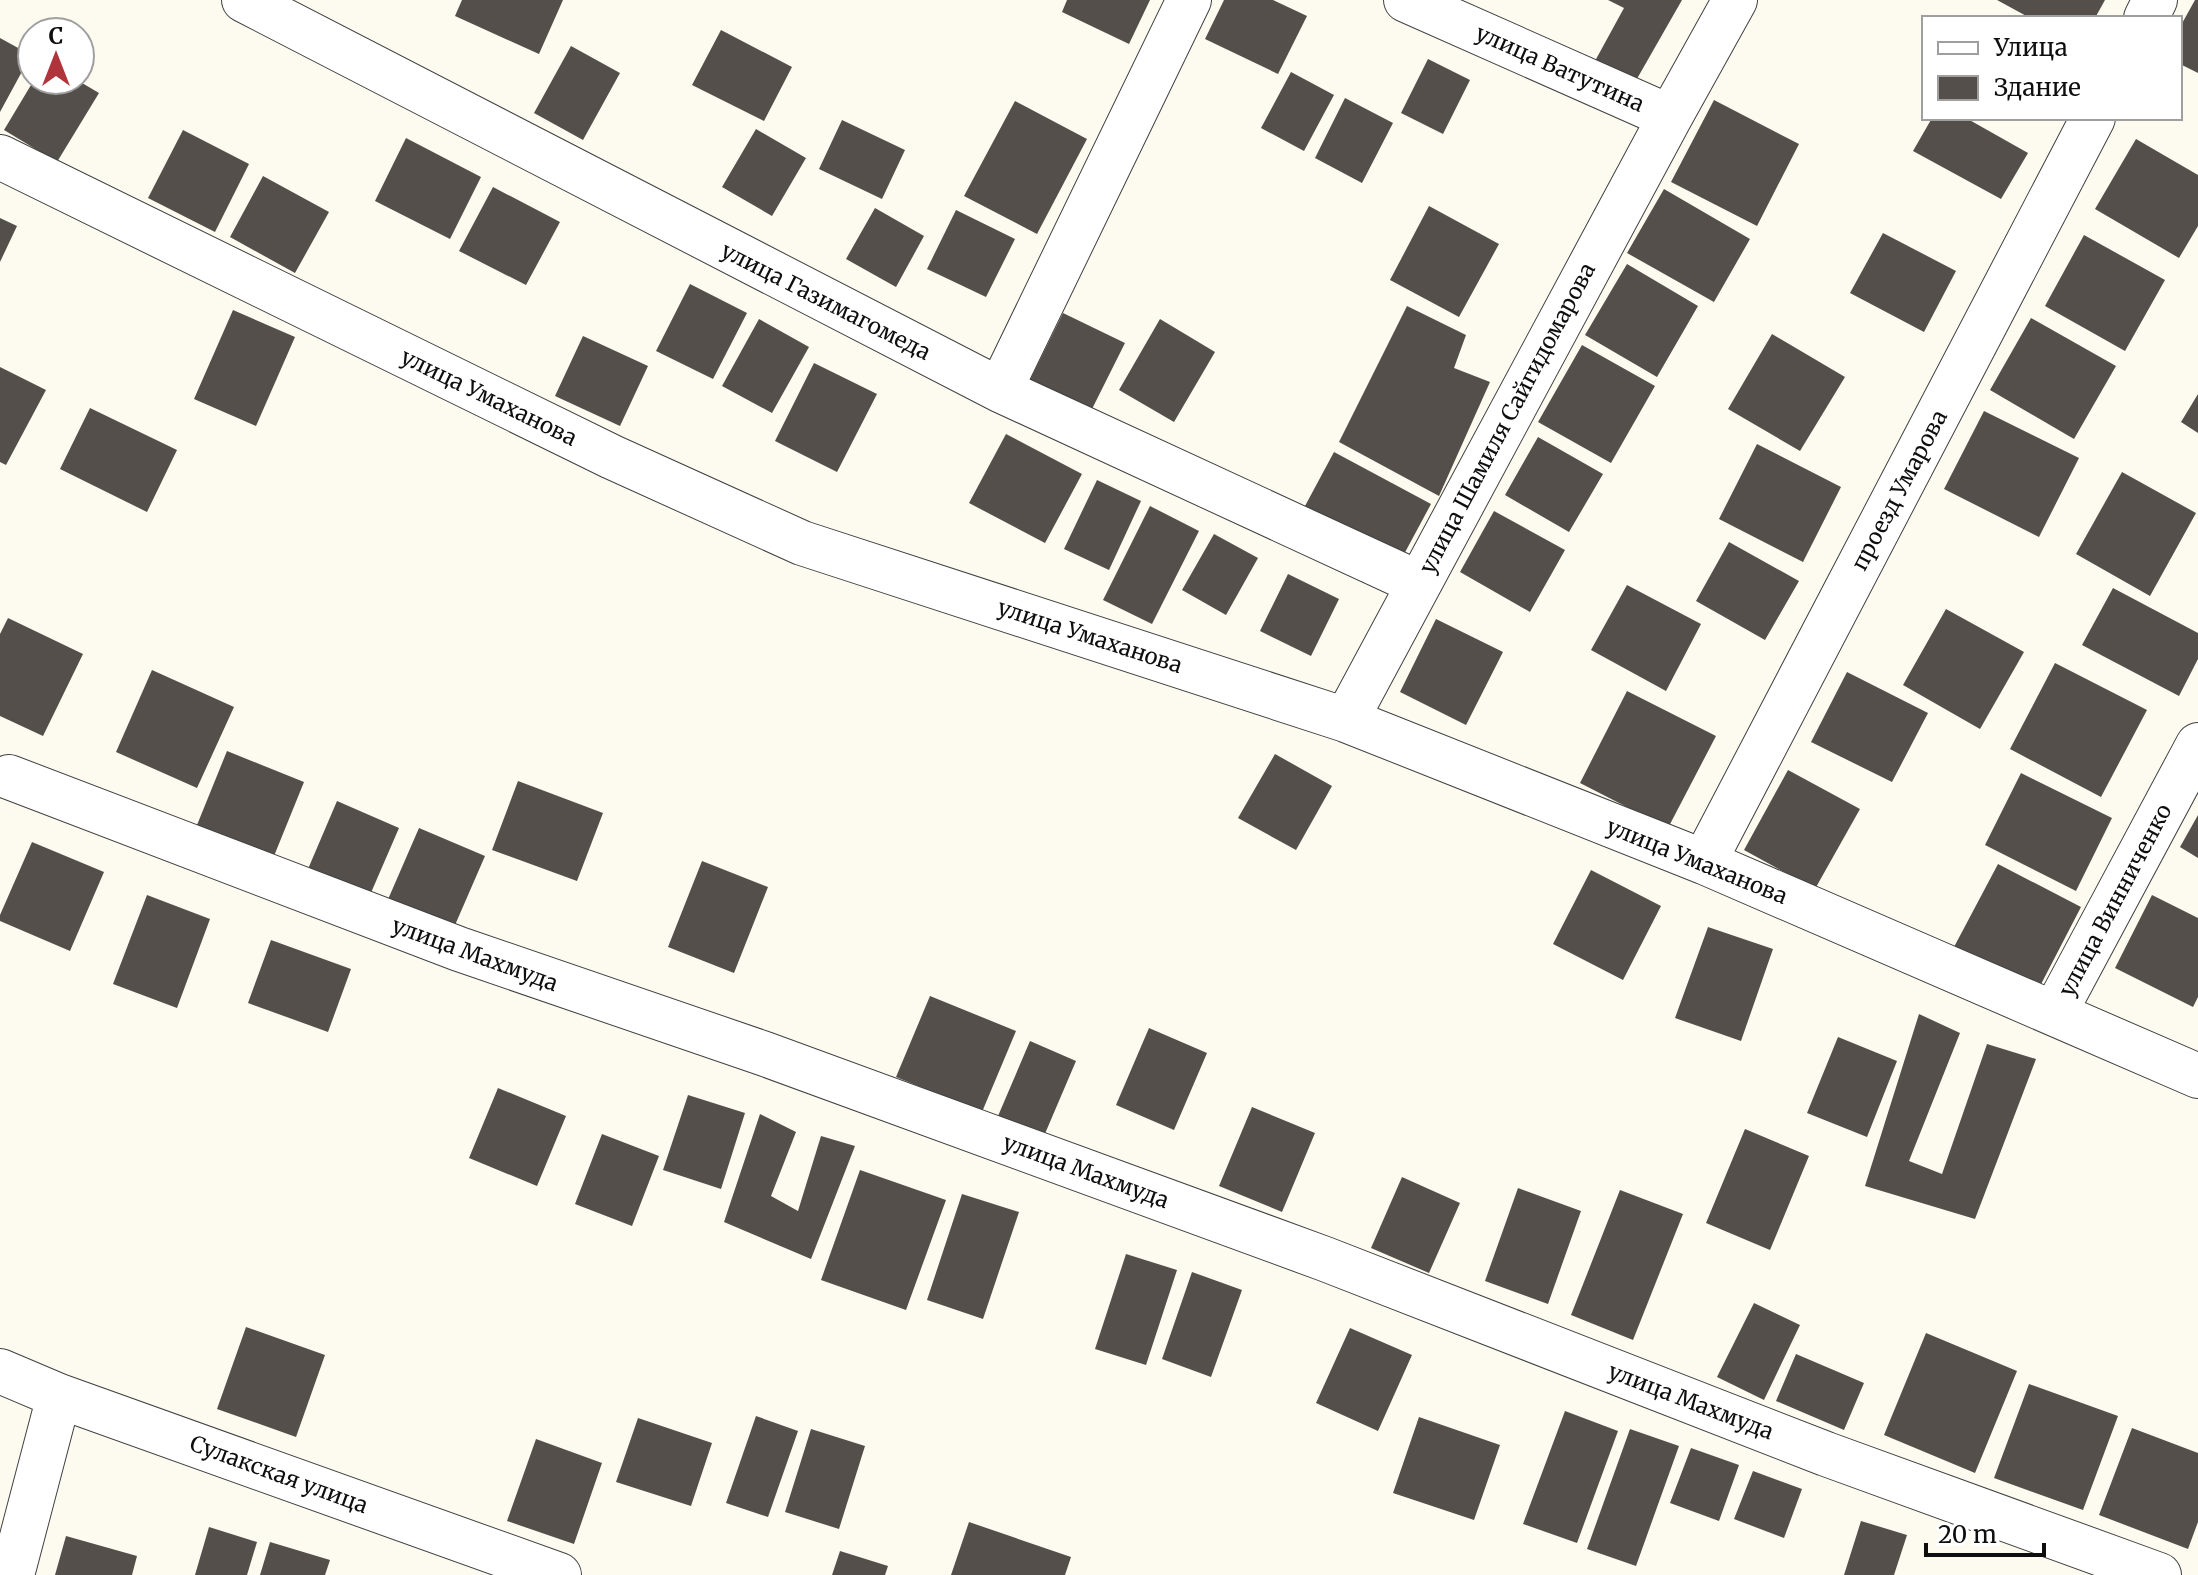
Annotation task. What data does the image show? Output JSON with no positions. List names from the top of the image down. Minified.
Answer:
{"streets":{"street":["улица Ватутина","улица Газимагомеда","улица Умаханова","улица Шамиля Сайгидомарова","проезд Умарова","улица Винниченко","улица Махмуда","Сулакская улица"]},"crossings":[["улица Ватутина","улица Шамиля Сайгидомарова"],["улица Газимагомеда","улица Шамиля Сайгидомарова"],["улица Умаханова","улица Шамиля Сайгидомарова"],["улица Умаханова","проезд Умарова"],["улица Умаханова","улица Винниченко"]],"legend":["Улица","Здание"],"scale_bar":"20 m","north":"top"}
